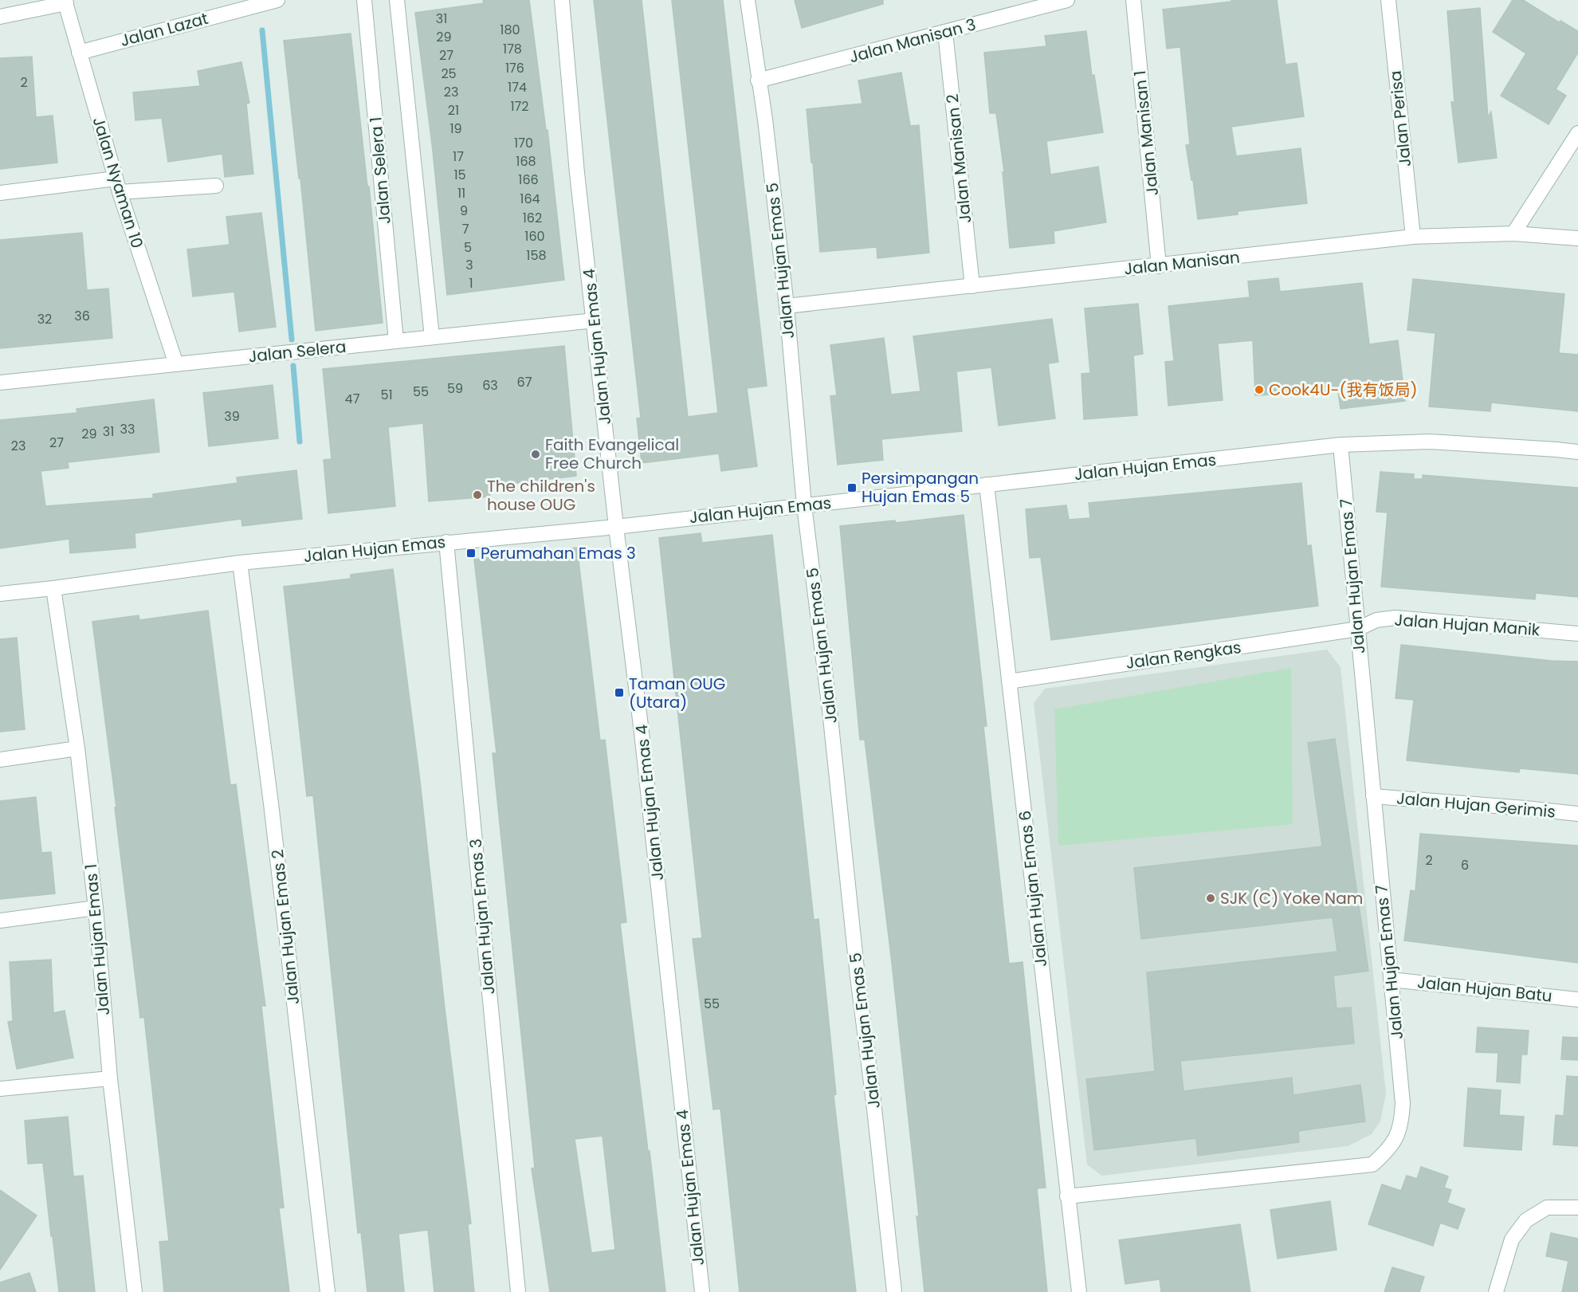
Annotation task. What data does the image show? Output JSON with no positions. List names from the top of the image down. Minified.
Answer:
{"streets":{"street":["Jalan Lazat","Jalan Manisan 3","Jalan Perisa","Jalan Manisan 1","Jalan Manisan 2","Jalan Selera 1","Jalan Nyaman 10","Jalan Hujan Emas 5","Jalan Manisan","Jalan Hujan Emas 4","Jalan Selera","Jalan Hujan Emas","Jalan Hujan Emas 7","Jalan Hujan Manik","Jalan Rengkas","Jalan Hujan Gerimis","Jalan Hujan Emas 6","Jalan Hujan Emas 3","Jalan Hujan Emas 2","Jalan Hujan Emas 1","Jalan Hujan Batu"]},"crossings":[["Jalan Lazat","Jalan Nyaman 10"],["Jalan Manisan 3","Jalan Manisan 2"],["Jalan Manisan 3","Jalan Hujan Emas 5"],["Jalan Perisa","Jalan Manisan"],["Jalan Manisan 1","Jalan Manisan"],["Jalan Manisan 2","Jalan Manisan"],["Jalan Selera 1","Jalan Selera"],["Jalan Nyaman 10","Jalan Selera"],["Jalan Hujan Emas 5","Jalan Manisan"],["Jalan Hujan Emas 5","Jalan Hujan Emas"],["Jalan Hujan Emas 4","Jalan Selera"],["Jalan Hujan Emas 4","Jalan Hujan Emas"],["Jalan Hujan Emas","Jalan Hujan Emas 7"],["Jalan Hujan Emas","Jalan Hujan Emas 6"],["Jalan Hujan Emas","Jalan Hujan Emas 3"],["Jalan Hujan Emas","Jalan Hujan Emas 2"],["Jalan Hujan Emas","Jalan Hujan Emas 1"],["Jalan Hujan Emas 7","Jalan Hujan Manik"],["Jalan Hujan Emas 7","Jalan Rengkas"],["Jalan Hujan Emas 7","Jalan Hujan Gerimis"],["Jalan Hujan Emas 7","Jalan Hujan Emas 6"],["Jalan Hujan Emas 7","Jalan Hujan Batu"],["Jalan Hujan Manik","Jalan Rengkas"],["Jalan Rengkas","Jalan Hujan Emas 6"]],"places":{"other":["Cook4U-(我有饭局)","Faith Evangelical Free Church","The children's house OUG","SJK (C) Yoke Nam"],"transit":["Persimpangan Hujan Emas 5","Perumahan Emas 3","Taman OUG (Utara)"]},"house_numbers":["31","180","29","178","27","176","25","2","174","23","172","21","19","170","17","168","15","166","11","164","9","162","7","160","5","158","3","1","36","32","67","63","59","55","51","47","39","33","31","29","27","23","2","6","55"]}
